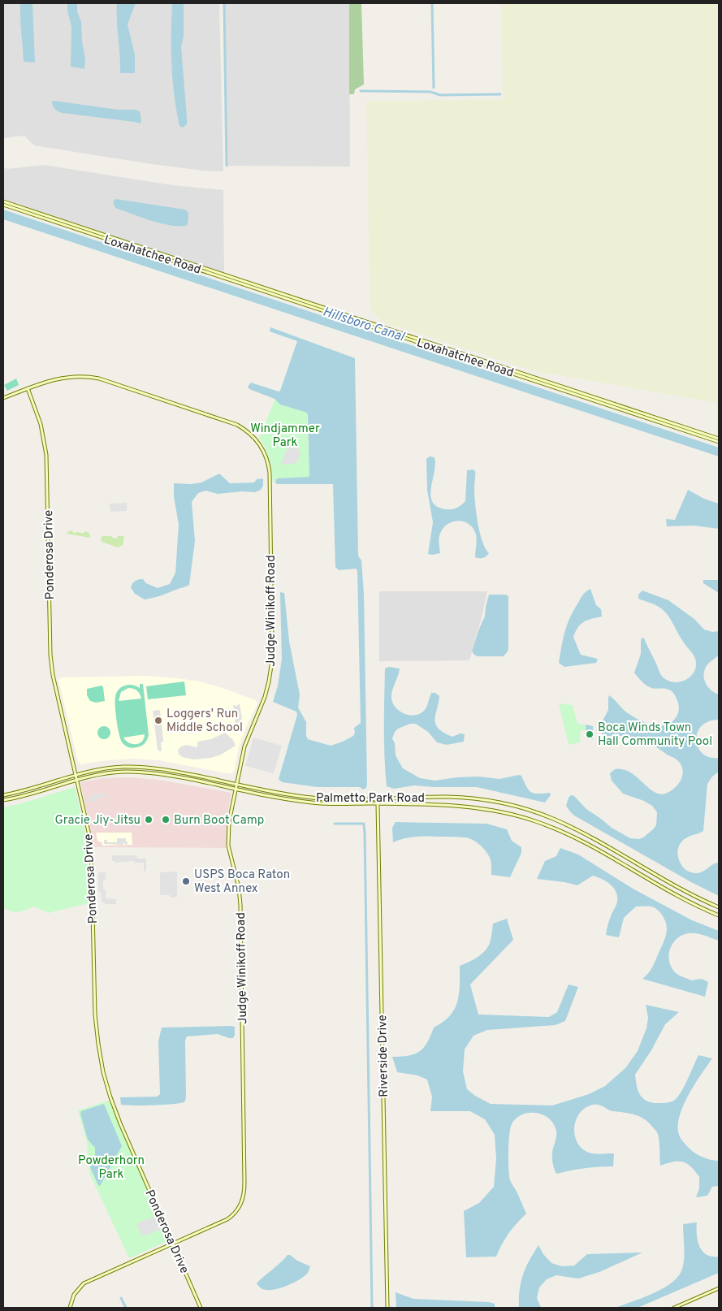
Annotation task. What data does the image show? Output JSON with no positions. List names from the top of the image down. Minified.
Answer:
{"streets":{"street":["Loxahatchee Road","Ponderosa Drive","Judge Winikoff Road","Palmetto Park Road","Riverside Drive"]},"crossings":[["Ponderosa Drive","Judge Winikoff Road"],["Ponderosa Drive","Palmetto Park Road"],["Judge Winikoff Road","Palmetto Park Road"],["Palmetto Park Road","Riverside Drive"]],"water":["Hillsboro Canal"],"parks":["Windjammer Park","Powderhorn Park"],"places":["Loggers' Run Middle School","Boca Winds Town Hall Community Pool","Gracie Jiy-Jitsu","Burn Boot Camp","USPS Boca Raton West Annex"]}
